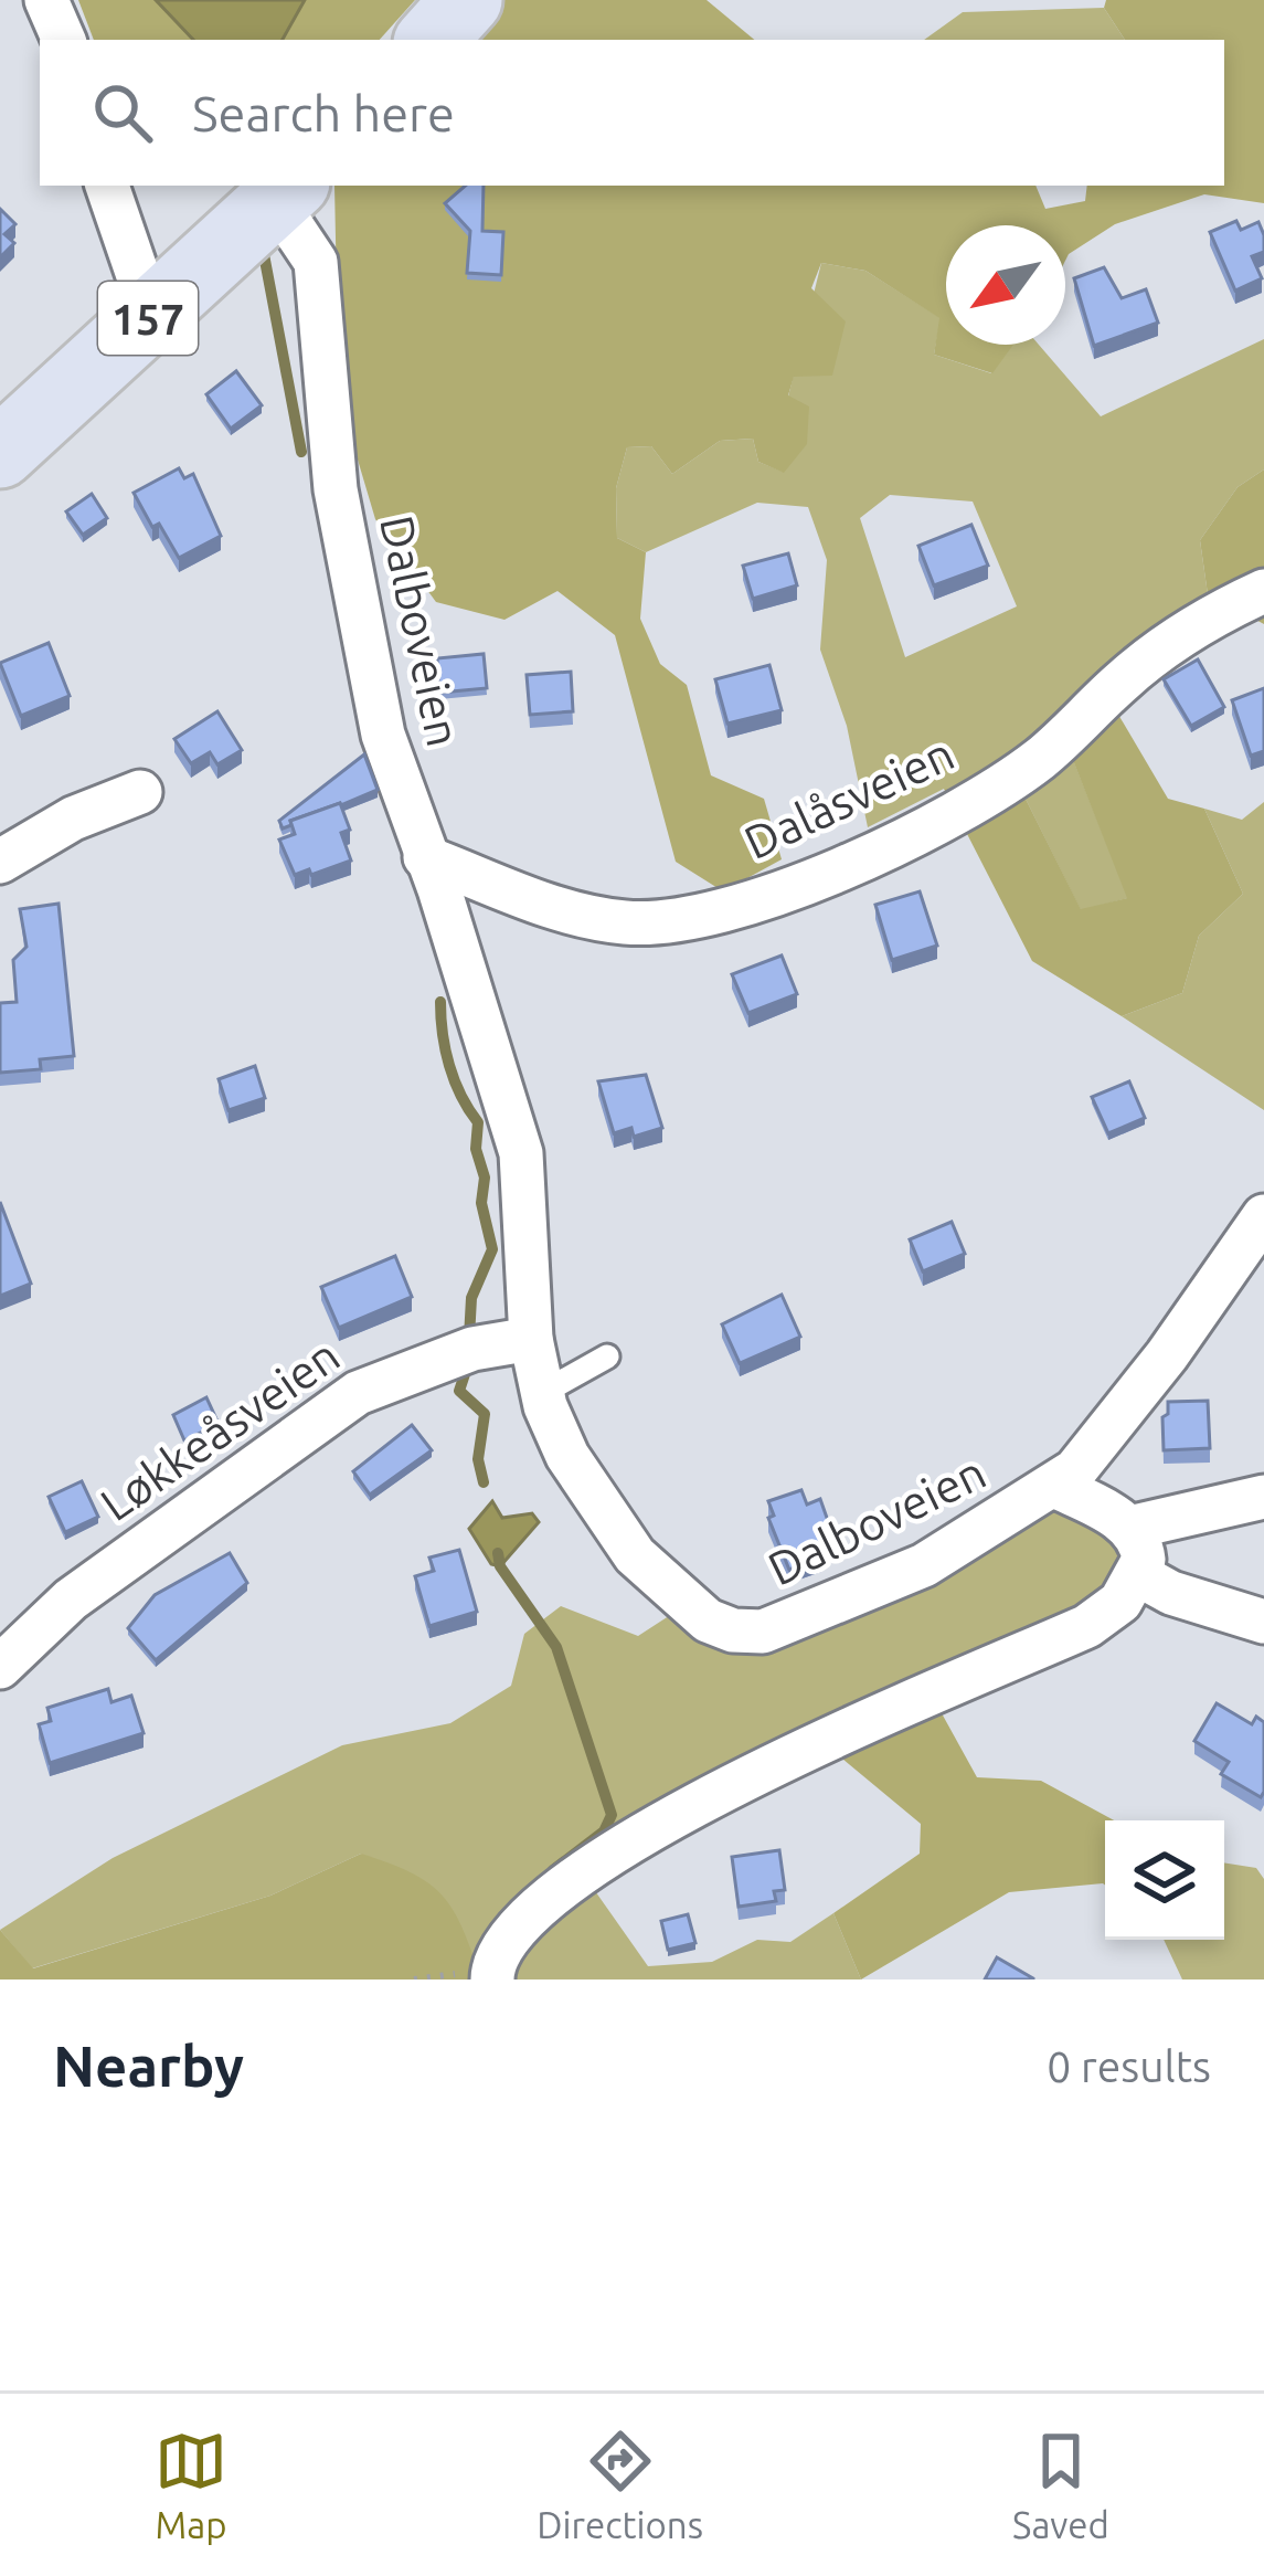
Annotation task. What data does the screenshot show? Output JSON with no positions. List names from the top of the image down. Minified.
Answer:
{"streets":{"main road":["157"],"street":["Dalboveien","Dalåsveien","Løkkeåsveien"]},"crossings":[["157","Dalboveien"],["Dalboveien","Dalåsveien"],["Dalboveien","Løkkeåsveien"]],"north":"bottom left","page":{"search":"Search here","heading":["Nearby","0 results"],"nav":["Map","Directions","Saved"]}}
